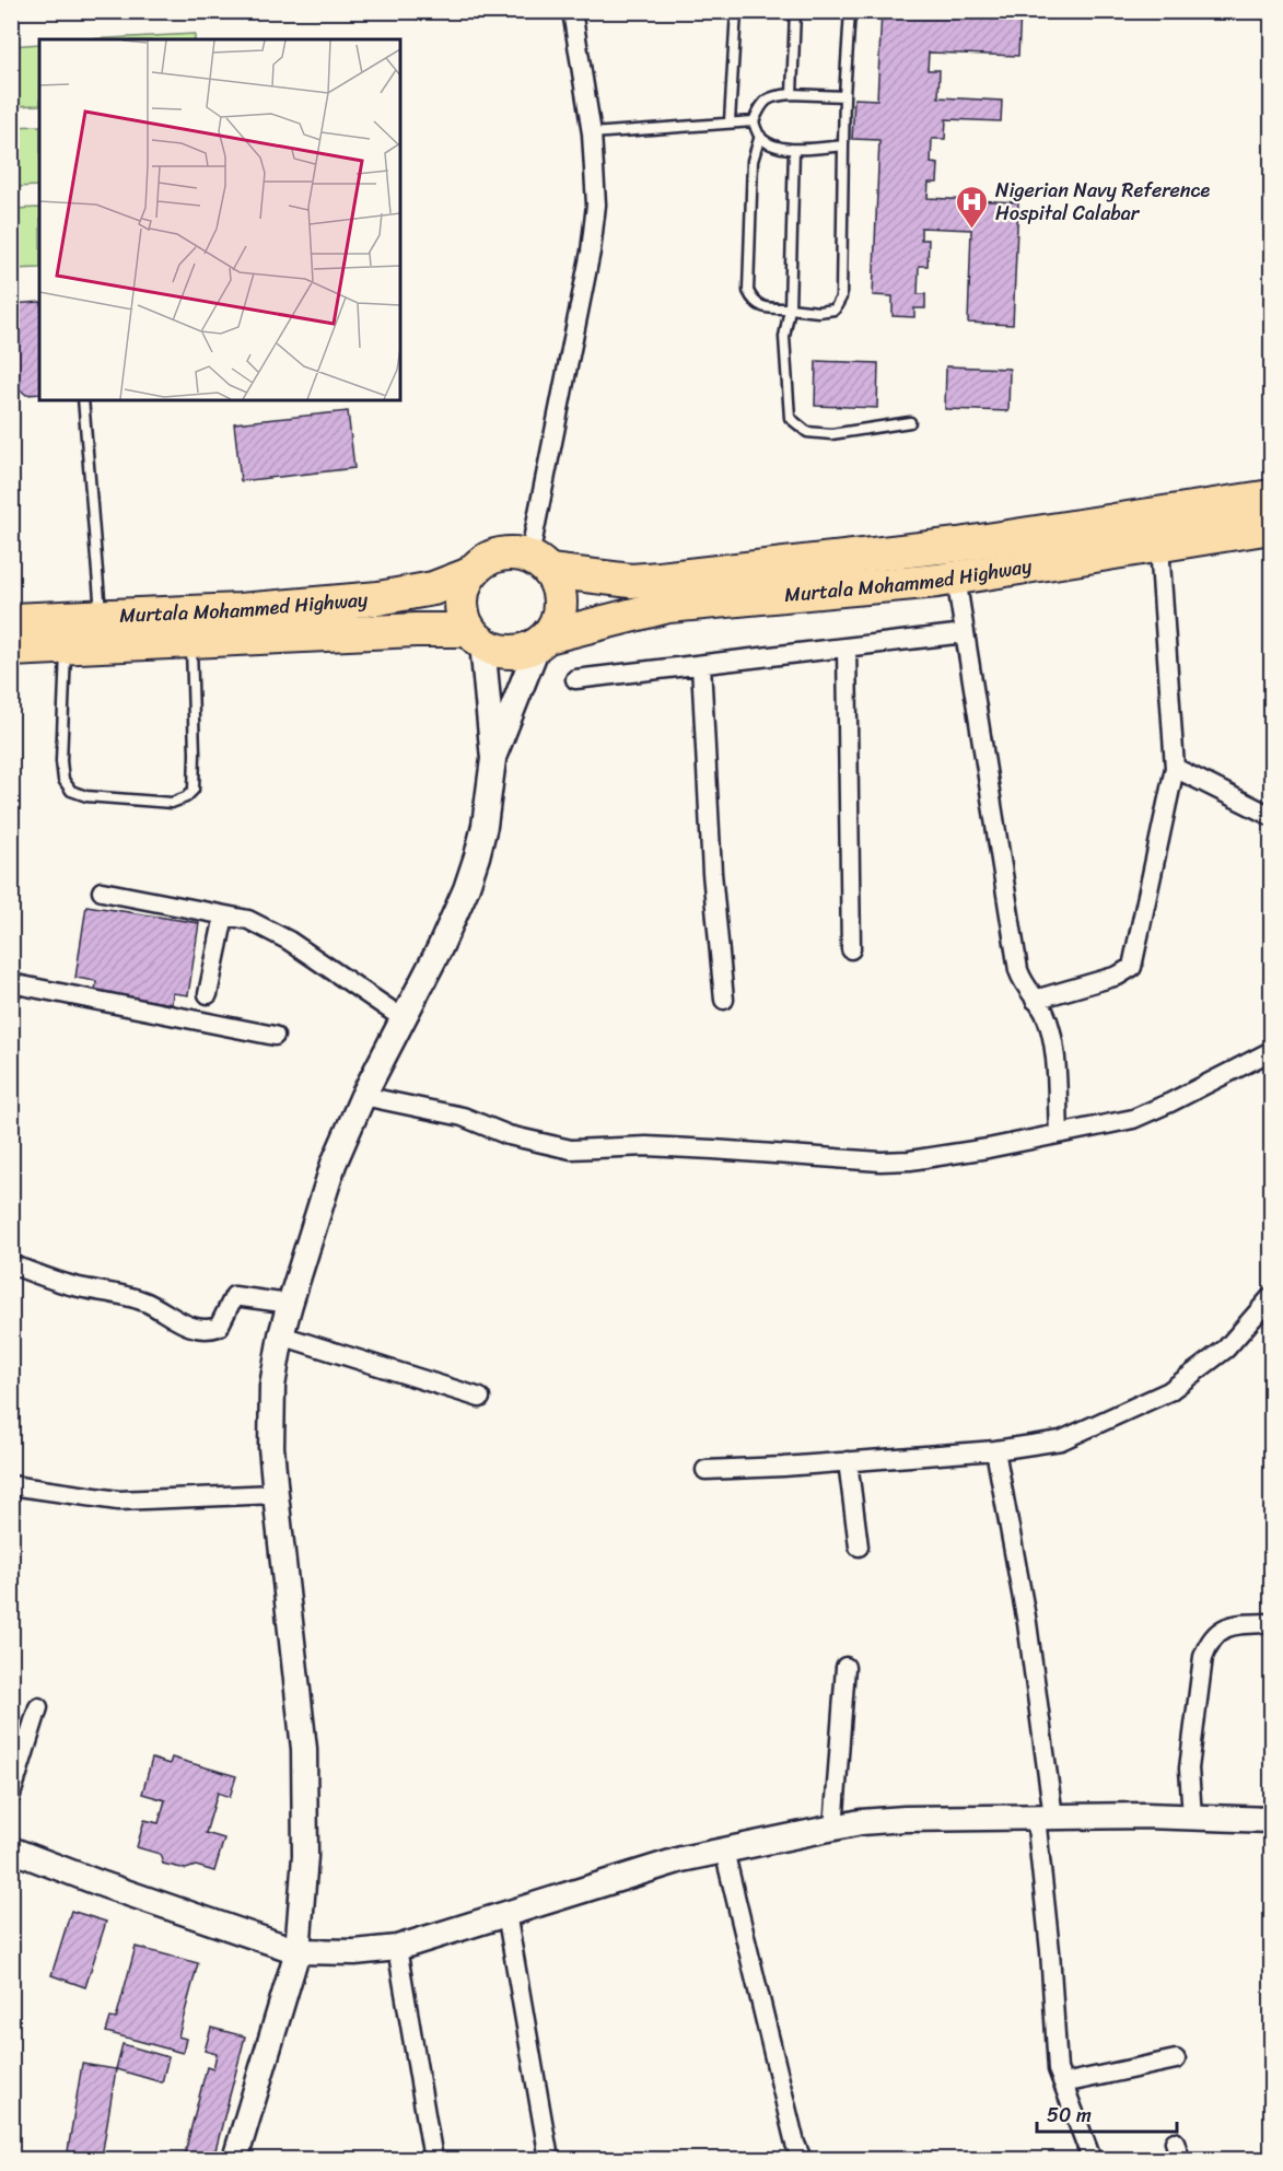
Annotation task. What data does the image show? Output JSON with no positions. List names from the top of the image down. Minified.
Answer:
{"streets":{"highway":["Murtala Mohammed Highway"]},"places":{"hospital":["Nigerian Navy Reference Hospital Calabar"]},"scale_bar":"50 m"}
